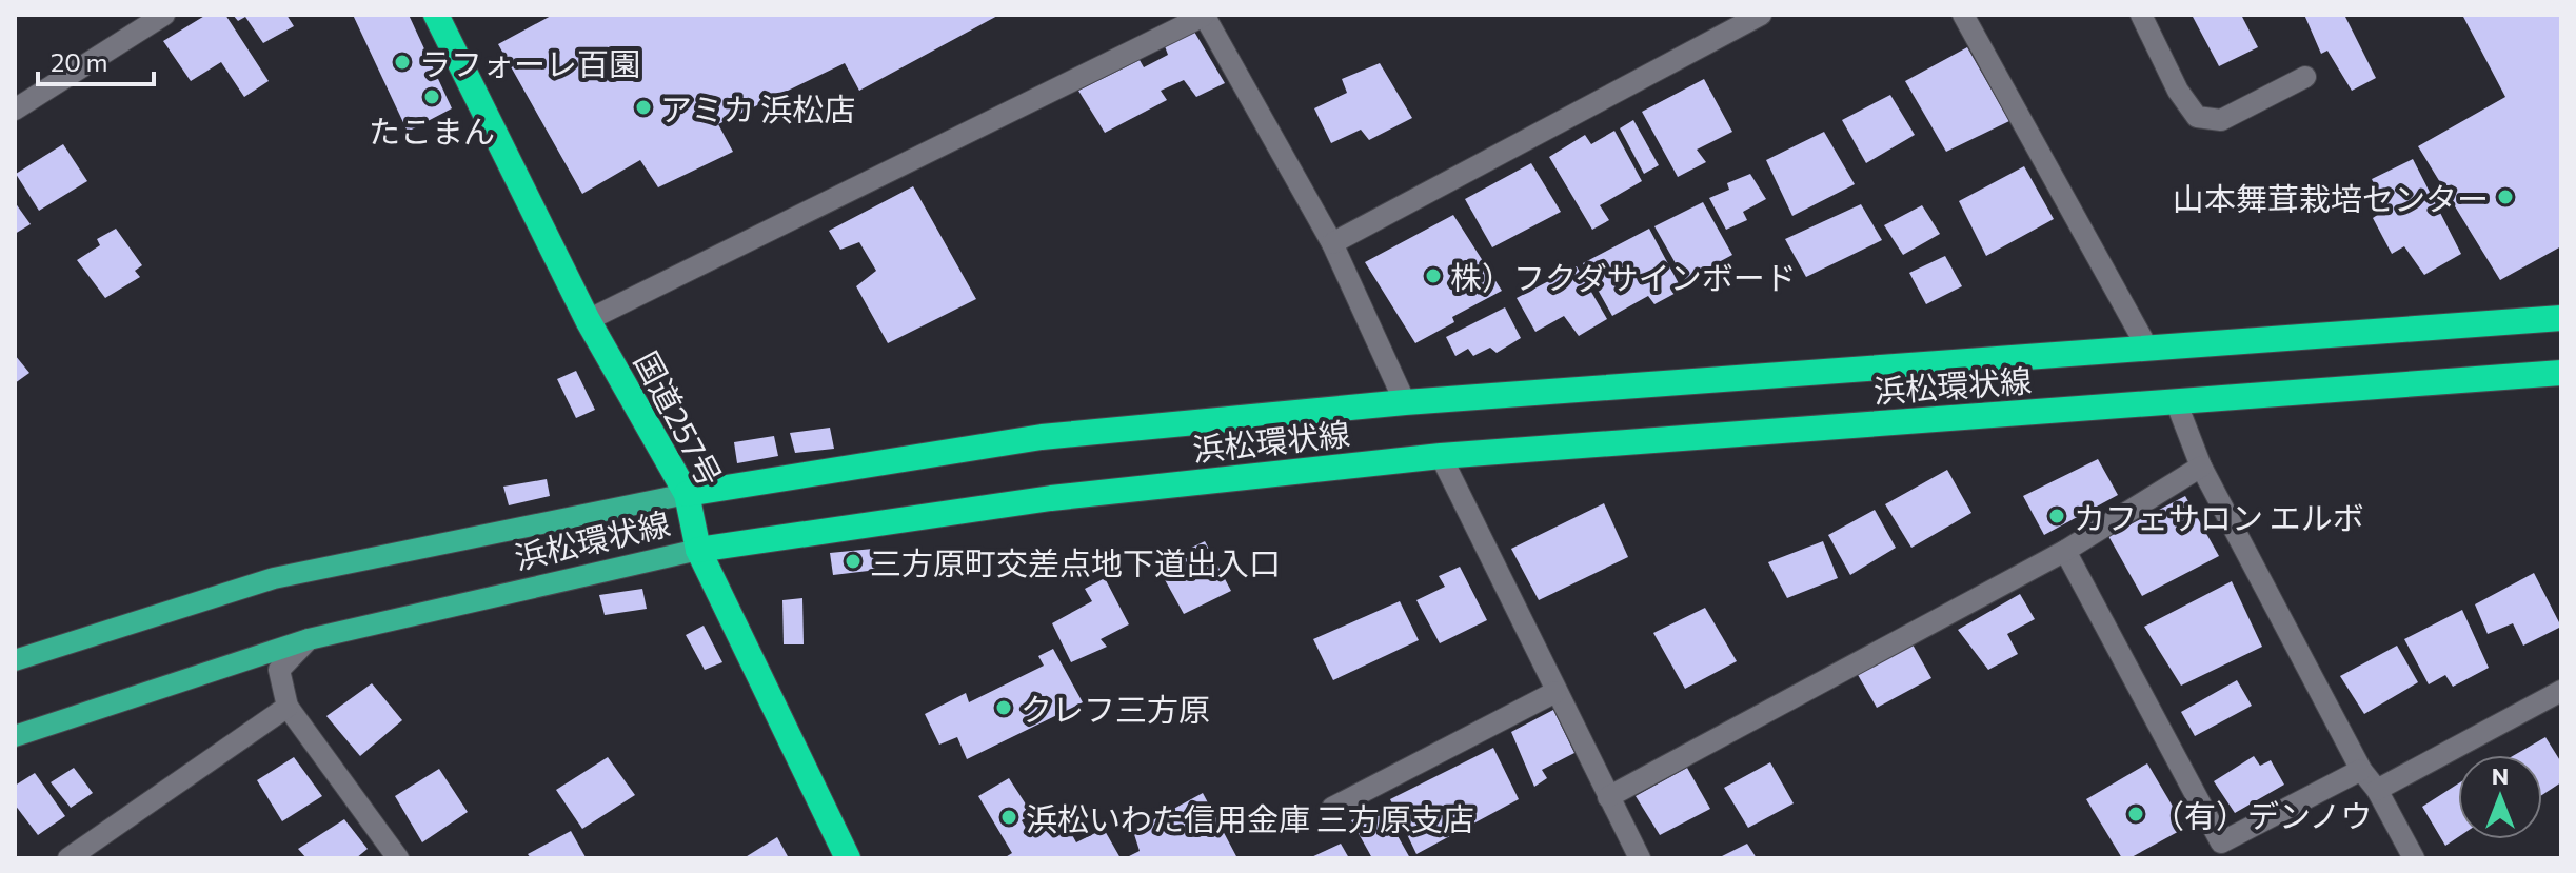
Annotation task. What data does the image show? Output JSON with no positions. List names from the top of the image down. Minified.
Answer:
{"streets":{"highway":["浜松環状線","国道257号"]},"crossings":[["浜松環状線","国道257号"]],"places":["ラフォーレ百園","たこまん","アミカ 浜松店","山本舞茸栽培センター","株）フクダサインボード","カフェサロン エルボ","三方原町交差点地下道出入口","クレフ三方原","（有）デンノウ","浜松いわた信用金庫 三方原支店"],"scale_bar":"20 m","north":"top"}
